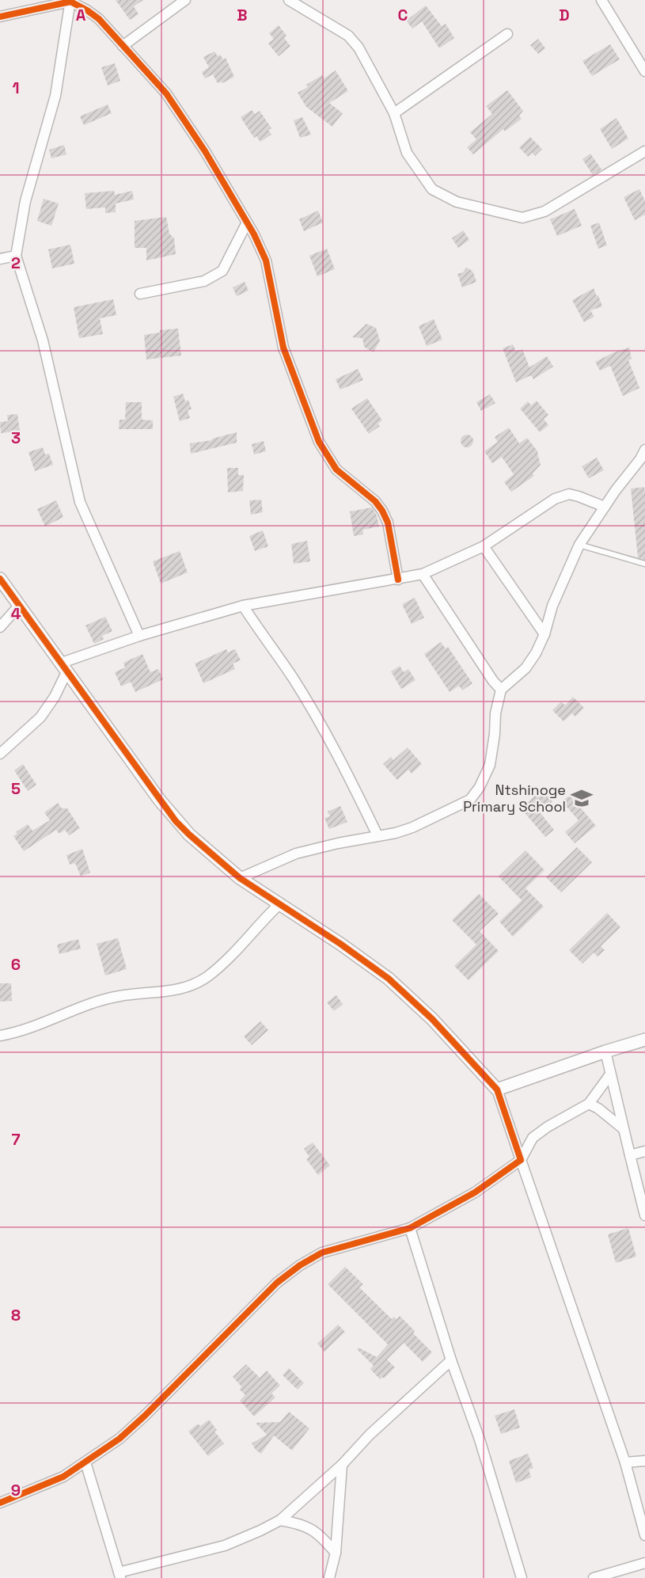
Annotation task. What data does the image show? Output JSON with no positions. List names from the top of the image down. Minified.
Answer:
{"places":{"school or university":["Ntshinoge Primary School"]},"grid":{"columns":["A","B","C","D"],"rows":["1","2","3","4","5","6","7","8","9"]}}
